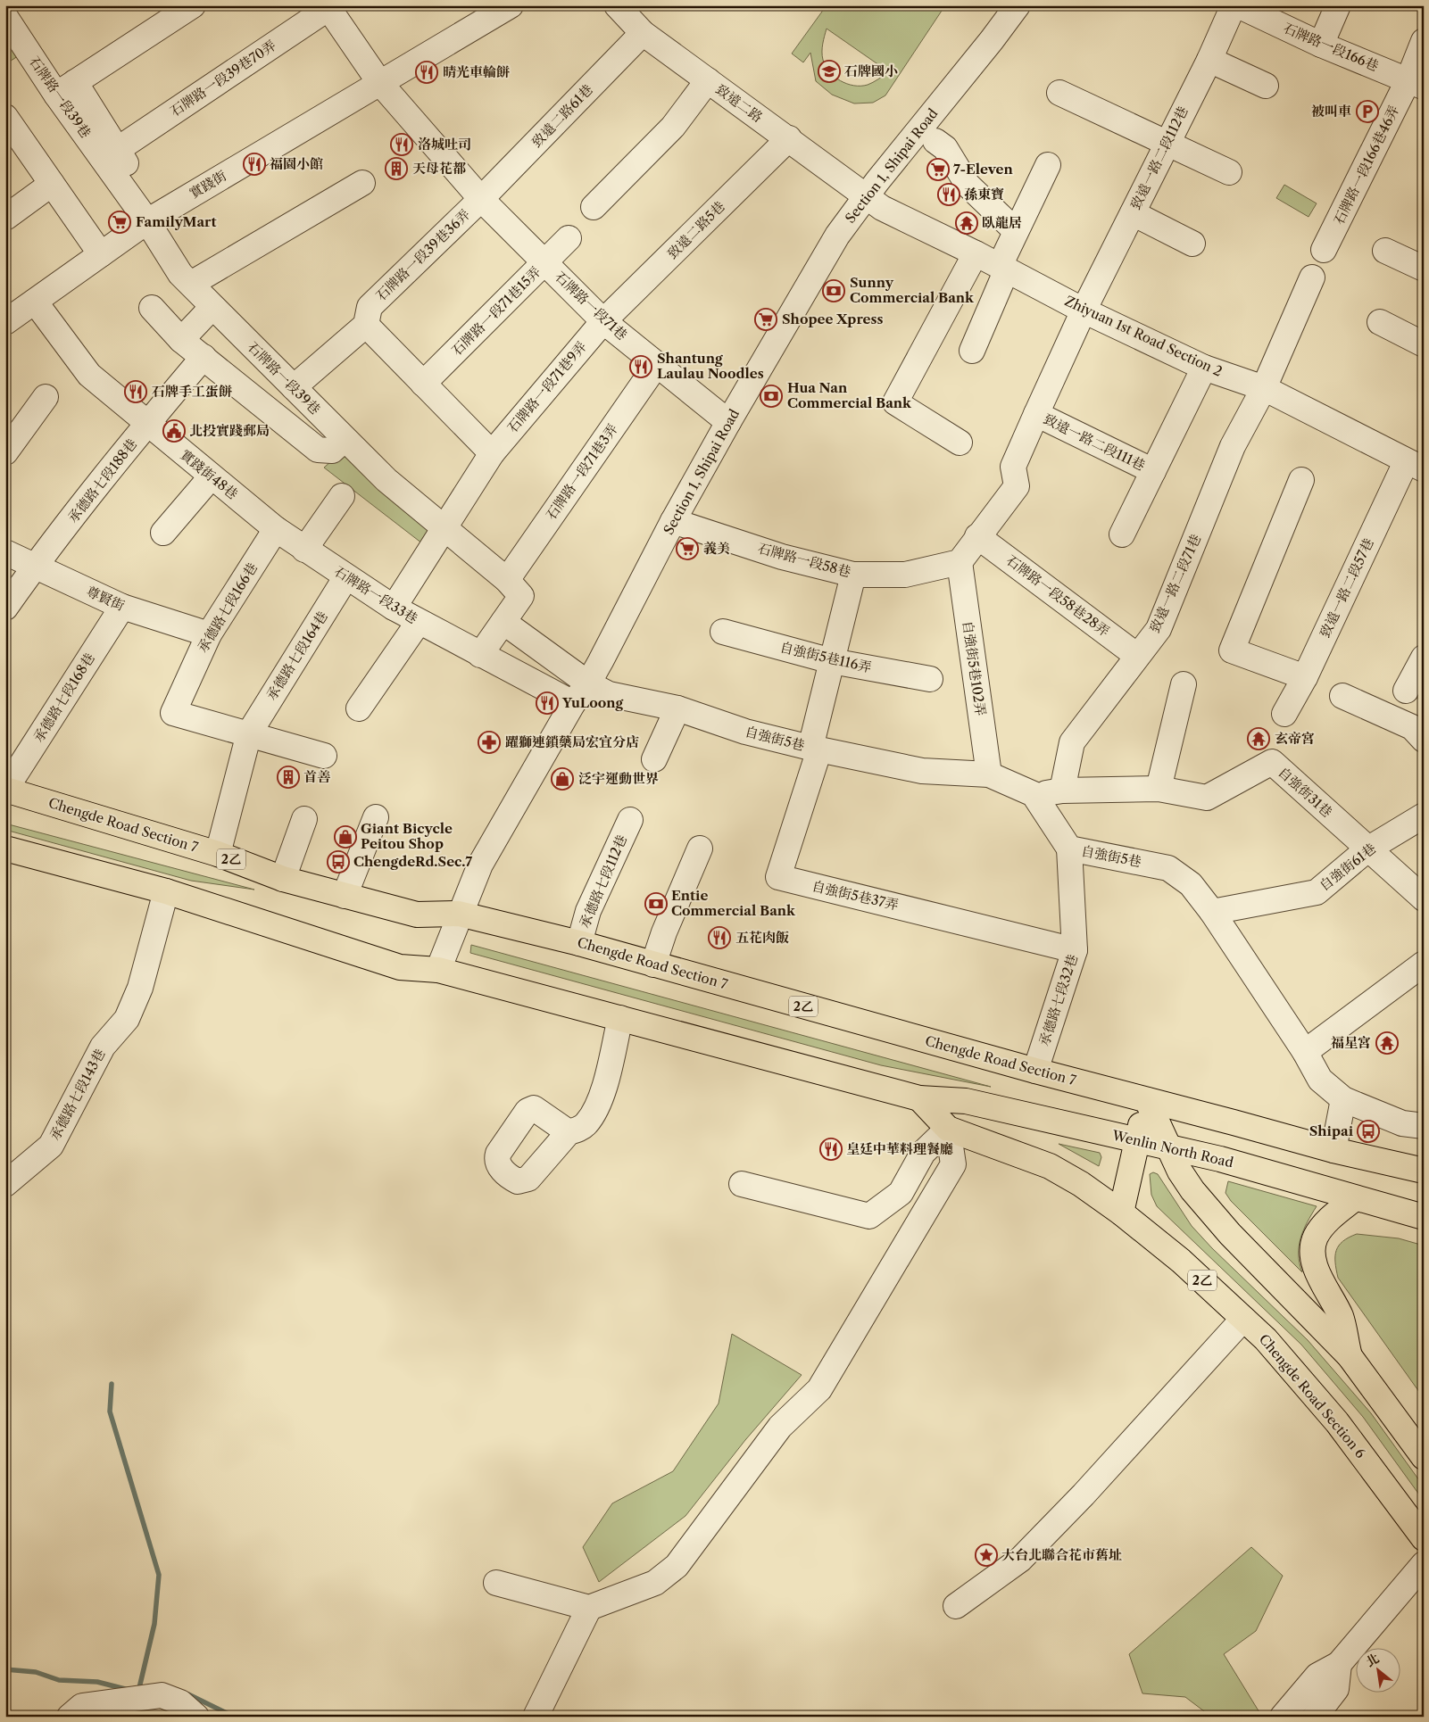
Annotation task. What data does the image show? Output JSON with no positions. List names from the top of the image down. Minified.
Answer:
{"streets":{"main road":["Chengde Road Section 7","2乙","Wenlin North Road","Chengde Road Section 6"],"street":["石牌路一段166巷","石牌路一段39巷70弄","石牌路一段39巷","致遠二路","致遠二路61巷","致遠一路二段112巷","石牌路一段166巷46弄","Section 1, Shipai Road","實踐街","致遠二路5巷","石牌路一段39巷36弄","石牌路一段71巷","石牌路一段71巷15弄","Zhiyuan 1st Road Section 2","石牌路一段71巷9弄","致遠一路二段111巷","石牌路一段71巷3弄","實踐街48巷","承德路七段188巷","石牌路一段58巷","致遠一路二段71巷","致遠一路二段57巷","石牌路一段33巷","石牌路一段58巷28弄","尊賢街","承德路七段166巷","承德路七段164巷","自強街5巷116弄","自強街5巷102弄","承德路七段168巷","自強街5巷","自強街31巷","自強街61巷","承德路七段112巷","自強街5巷37弄","承德路七段32巷","承德路七段143巷"]},"crossings":[["石牌路一段166巷","石牌路一段166巷46弄"],["石牌路一段39巷70弄","石牌路一段71巷"],["石牌路一段39巷","實踐街"],["石牌路一段39巷","石牌路一段71巷9弄"],["石牌路一段39巷","石牌路一段71巷3弄"],["致遠二路","致遠二路61巷"],["致遠二路","Section 1, Shipai Road"],["致遠二路","致遠二路5巷"],["致遠二路","Zhiyuan 1st Road Section 2"],["致遠二路61巷","石牌路一段39巷36弄"],["致遠二路61巷","石牌路一段71巷"],["致遠一路二段112巷","Zhiyuan 1st Road Section 2"],["致遠一路二段112巷","致遠一路二段111巷"],["Section 1, Shipai Road","石牌路一段71巷"],["Section 1, Shipai Road","Zhiyuan 1st Road Section 2"],["Section 1, Shipai Road","石牌路一段58巷"],["Section 1, Shipai Road","石牌路一段33巷"],["Section 1, Shipai Road","自強街5巷"],["Section 1, Shipai Road","Chengde Road Section 7"],["實踐街","石牌路一段71巷"],["實踐街","實踐街48巷"],["致遠二路5巷","石牌路一段71巷"],["致遠二路5巷","石牌路一段71巷9弄"],["石牌路一段39巷36弄","石牌路一段71巷"],["石牌路一段71巷","石牌路一段71巷15弄"],["石牌路一段71巷","石牌路一段71巷9弄"],["石牌路一段71巷","石牌路一段71巷3弄"],["Zhiyuan 1st Road Section 2","致遠一路二段111巷"],["Zhiyuan 1st Road Section 2","致遠一路二段71巷"],["Zhiyuan 1st Road Section 2","致遠一路二段57巷"],["石牌路一段71巷9弄","石牌路一段33巷"],["致遠一路二段111巷","石牌路一段58巷28弄"],["實踐街48巷","承德路七段188巷"],["實踐街48巷","石牌路一段33巷"],["實踐街48巷","承德路七段166巷"],["承德路七段188巷","尊賢街"],["石牌路一段58巷","自強街5巷102弄"],["致遠一路二段71巷","石牌路一段58巷28弄"],["致遠一路二段71巷","自強街31巷"],["石牌路一段33巷","承德路七段166巷"],["石牌路一段33巷","承德路七段164巷"],["尊賢街","承德路七段166巷"],["尊賢街","承德路七段168巷"],["承德路七段166巷","承德路七段164巷"],["承德路七段164巷","Chengde Road Section 7"],["自強街5巷102弄","自強街5巷"],["承德路七段168巷","Chengde Road Section 7"],["自強街5巷","自強街31巷"],["自強街5巷","自強街61巷"],["自強街5巷","自強街5巷37弄"],["自強街5巷","承德路七段32巷"],["自強街31巷","自強街61巷"],["Chengde Road Section 7","承德路七段112巷"],["Chengde Road Section 7","承德路七段32巷"],["自強街5巷37弄","承德路七段32巷"],["Wenlin North Road","Chengde Road Section 6"]],"places":{"school or university":["石牌國小"],"restaurant":["晴光車輪餅","洛城吐司","福園小館","孫東寶","Shantung Laulau Noodles","石牌手工蛋餅","YuLoong","五花肉飯","皇廷中華料理餐廳"],"parking":["被叫車"],"building":["天母花都","首善"],"supermarket":["7-Eleven","FamilyMart","Shopee Xpress","義美"],"temple":["臥龍居","玄帝宮","福星宮"],"bank":["Sunny Commercial Bank","Hua Nan Commercial Bank","Entie Commercial Bank"],"public building":["北投實踐郵局"],"pharmacy":["躍獅連鎖藥局宏宜分店"],"shop":["泛宇運動世界","Giant Bicycle Peitou Shop"],"bus stop":["ChengdeRd.Sec.7","Shipai"],"place":["大台北聯合花市舊址"]},"north":"top left"}
